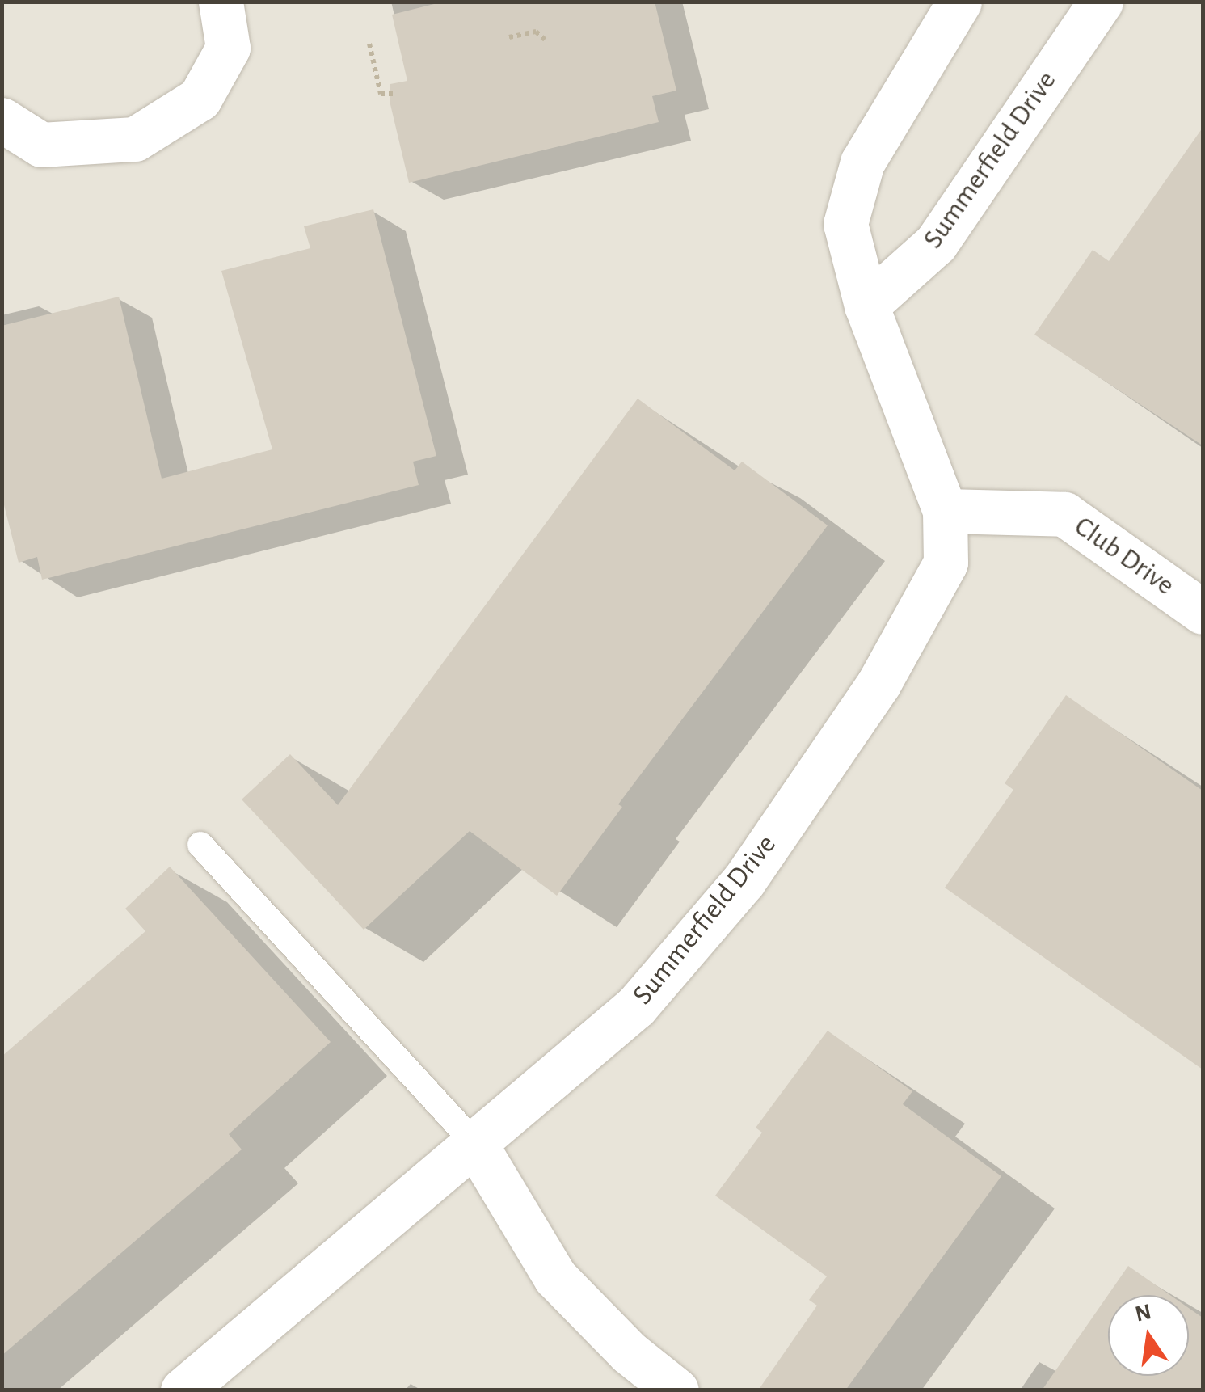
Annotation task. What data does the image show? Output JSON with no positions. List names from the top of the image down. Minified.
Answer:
{"streets":{"street":["Summerfield Drive","Club Drive"]},"crossings":[["Summerfield Drive","Club Drive"]],"north":"top"}
